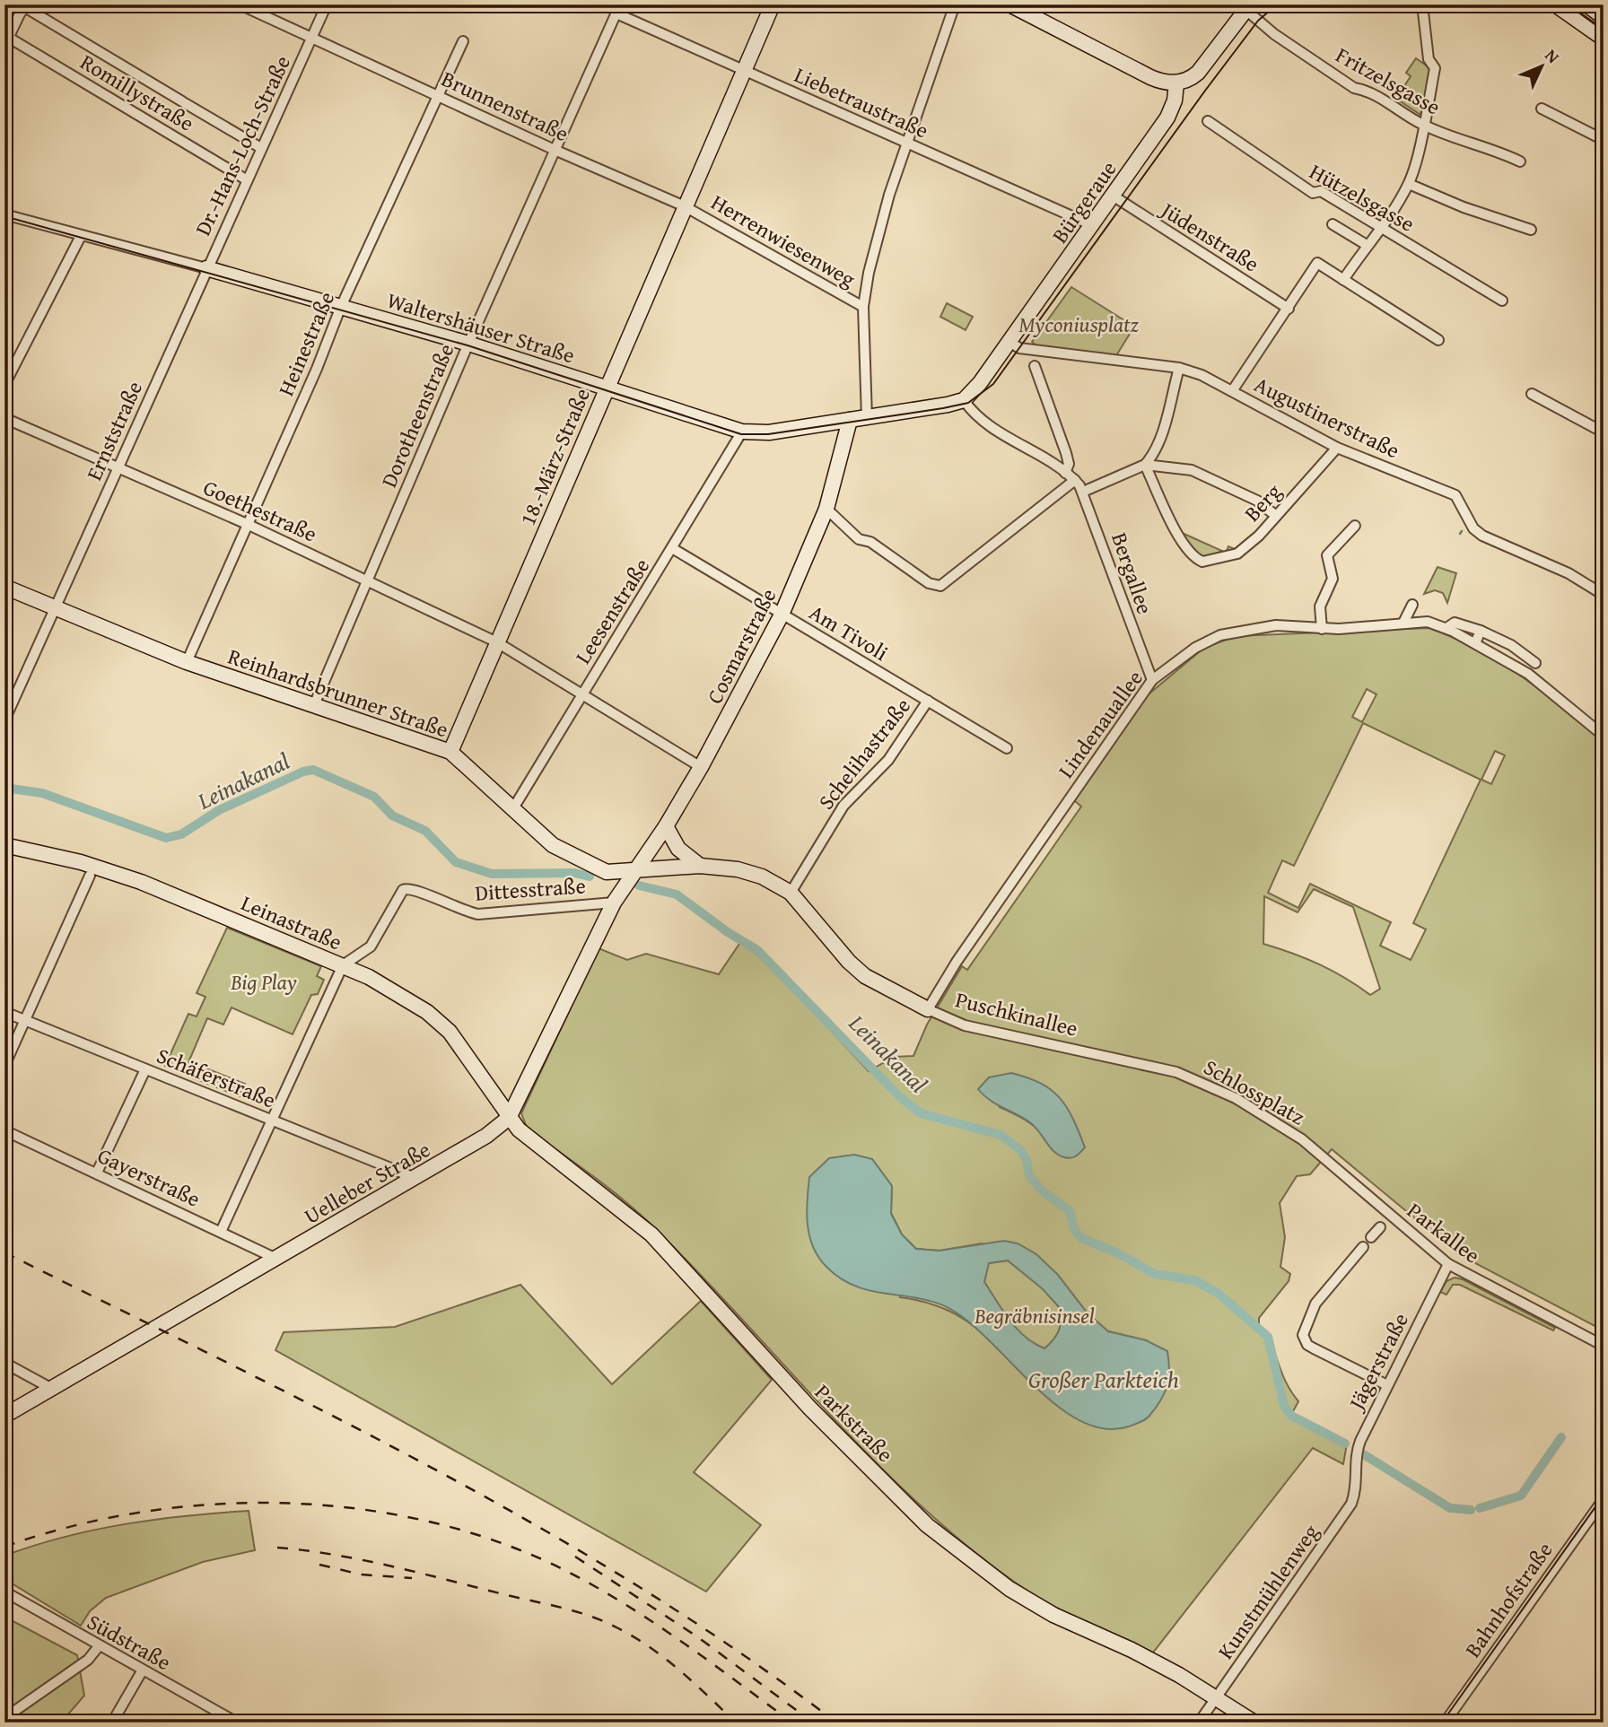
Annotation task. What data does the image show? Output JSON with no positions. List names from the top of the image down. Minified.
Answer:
{"streets":{"street":["Fritzelsgasse","Romillystraße","Liebetraustraße","Brunnenstraße","Dr.-Hans-Loch-Straße","Hützelsgasse","Bürgeraue","Jüdenstraße","Herrenwiesenweg","Waltershäuser Straße","Heinestraße","Dorotheenstraße","Augustinerstraße","Ernststraße","18.-März-Straße","Berg","Goethestraße","Bergallee","Leesenstraße","Am Tivoli","Cosmarstraße","Reinhardsbrunner Straße","Lindenauallee","Schelihastraße","Dittesstraße","Leinastraße","Puschkinallee","Schäferstraße","Schlossplatz","Gayerstraße","Uelleber Straße","Parkallee","Jägerstraße","Parkstraße","Kunstmühlenweg","Bahnhofstraße","Südstraße"]},"crossings":[["Romillystraße","Dr.-Hans-Loch-Straße"],["Liebetraustraße","Bürgeraue"],["Liebetraustraße","Dorotheenstraße"],["Liebetraustraße","18.-März-Straße"],["Brunnenstraße","Dr.-Hans-Loch-Straße"],["Brunnenstraße","Herrenwiesenweg"],["Brunnenstraße","Heinestraße"],["Brunnenstraße","Dorotheenstraße"],["Brunnenstraße","18.-März-Straße"],["Dr.-Hans-Loch-Straße","Waltershäuser Straße"],["Dr.-Hans-Loch-Straße","Ernststraße"],["Bürgeraue","Jüdenstraße"],["Bürgeraue","Waltershäuser Straße"],["Bürgeraue","Bergallee"],["Herrenwiesenweg","18.-März-Straße"],["Waltershäuser Straße","Heinestraße"],["Waltershäuser Straße","Dorotheenstraße"],["Waltershäuser Straße","Ernststraße"],["Waltershäuser Straße","18.-März-Straße"],["Waltershäuser Straße","Bergallee"],["Waltershäuser Straße","Leesenstraße"],["Waltershäuser Straße","Cosmarstraße"],["Heinestraße","Goethestraße"],["Heinestraße","Reinhardsbrunner Straße"],["Dorotheenstraße","Goethestraße"],["Dorotheenstraße","Reinhardsbrunner Straße"],["Augustinerstraße","Berg"],["Ernststraße","Goethestraße"],["Ernststraße","Reinhardsbrunner Straße"],["18.-März-Straße","Goethestraße"],["18.-März-Straße","Reinhardsbrunner Straße"],["Goethestraße","Leesenstraße"],["Goethestraße","Cosmarstraße"],["Bergallee","Lindenauallee"],["Leesenstraße","Am Tivoli"],["Leesenstraße","Reinhardsbrunner Straße"],["Am Tivoli","Cosmarstraße"],["Am Tivoli","Schelihastraße"],["Cosmarstraße","Reinhardsbrunner Straße"],["Cosmarstraße","Puschkinallee"],["Cosmarstraße","Uelleber Straße"],["Reinhardsbrunner Straße","Puschkinallee"],["Reinhardsbrunner Straße","Uelleber Straße"],["Lindenauallee","Puschkinallee"],["Schelihastraße","Puschkinallee"],["Dittesstraße","Leinastraße"],["Dittesstraße","Uelleber Straße"],["Leinastraße","Uelleber Straße"],["Leinastraße","Parkstraße"],["Puschkinallee","Schlossplatz"],["Puschkinallee","Uelleber Straße"],["Schäferstraße","Uelleber Straße"],["Schlossplatz","Parkallee"],["Gayerstraße","Uelleber Straße"],["Uelleber Straße","Parkstraße"],["Parkallee","Jägerstraße"],["Jägerstraße","Kunstmühlenweg"],["Parkstraße","Kunstmühlenweg"]],"water":["Leinakanal","Großer Parkteich"],"parks":["Myconiusplatz","Big Play","Begräbnisinsel"],"north":"top right"}
